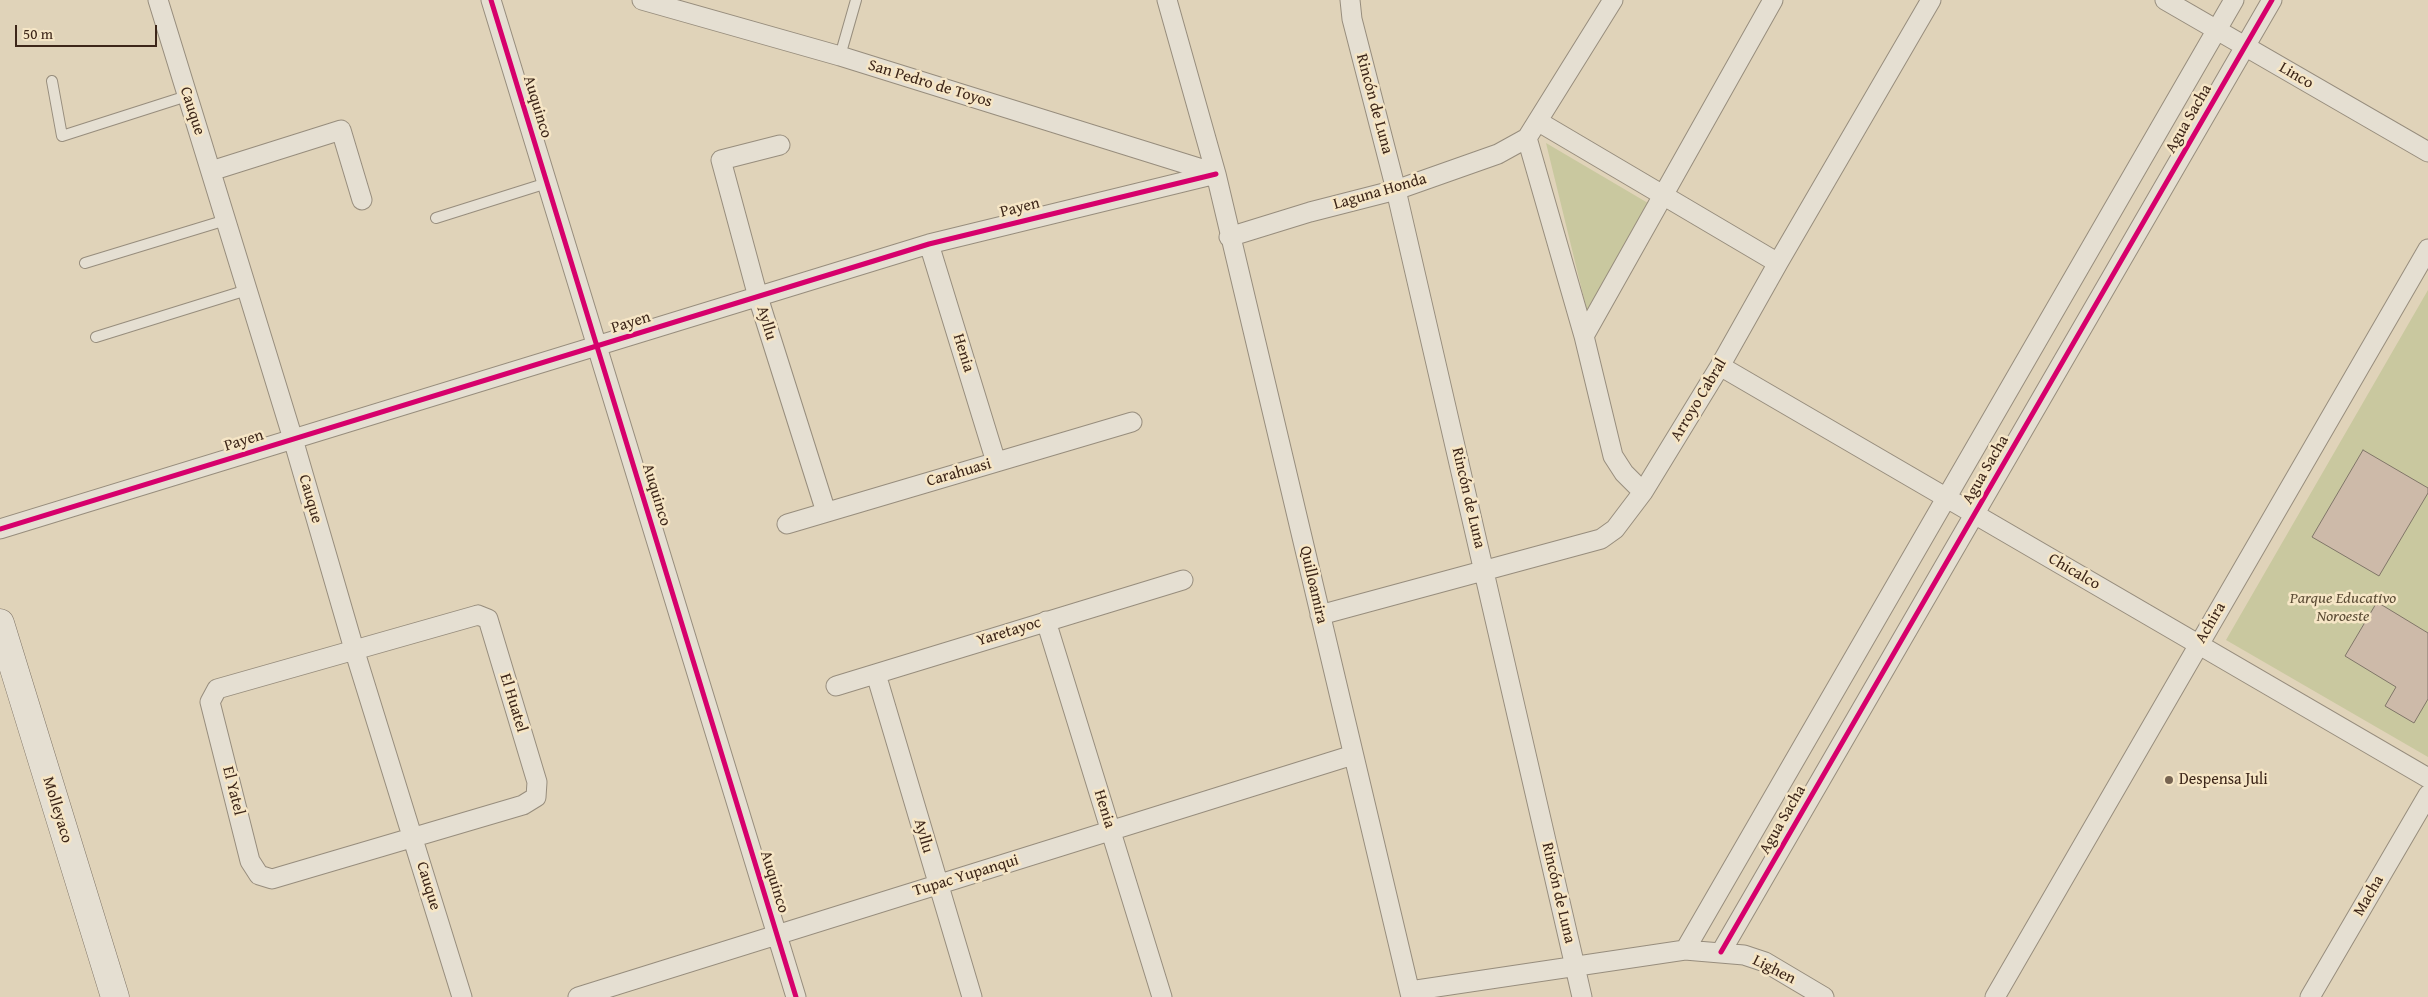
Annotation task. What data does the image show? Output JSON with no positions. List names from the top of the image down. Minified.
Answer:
{"streets":{"main road":["Molleyaco"],"street":["Linco","San Pedro de Toyos","Rincón de Luna","Auquinco","Cauque","Agua Sacha","Laguna Honda","Payen","Ayllu","Henia","Arroyo Cabral","Carahuasi","Chicalco","Quilloamira","Achira","Yaretayoc","El Huatel","El Yatel","Tupac Yupanqui","Macha","Lighen"]},"crossings":[["Linco","Agua Sacha"],["San Pedro de Toyos","Payen"],["San Pedro de Toyos","Quilloamira"],["Rincón de Luna","Laguna Honda"],["Rincón de Luna","Arroyo Cabral"],["Auquinco","Payen"],["Auquinco","Tupac Yupanqui"],["Cauque","Payen"],["Cauque","El Huatel"],["Cauque","El Yatel"],["Agua Sacha","Chicalco"],["Agua Sacha","Lighen"],["Laguna Honda","Quilloamira"],["Payen","Ayllu"],["Payen","Henia"],["Payen","Quilloamira"],["Ayllu","Carahuasi"],["Ayllu","Yaretayoc"],["Ayllu","Tupac Yupanqui"],["Henia","Carahuasi"],["Henia","Yaretayoc"],["Henia","Tupac Yupanqui"],["Arroyo Cabral","Chicalco"],["Arroyo Cabral","Quilloamira"],["Chicalco","Achira"],["Quilloamira","Tupac Yupanqui"],["El Huatel","El Yatel"]],"parks":["Parque Educativo Noroeste"],"places":["Despensa Juli"],"scale_bar":"50 m"}
